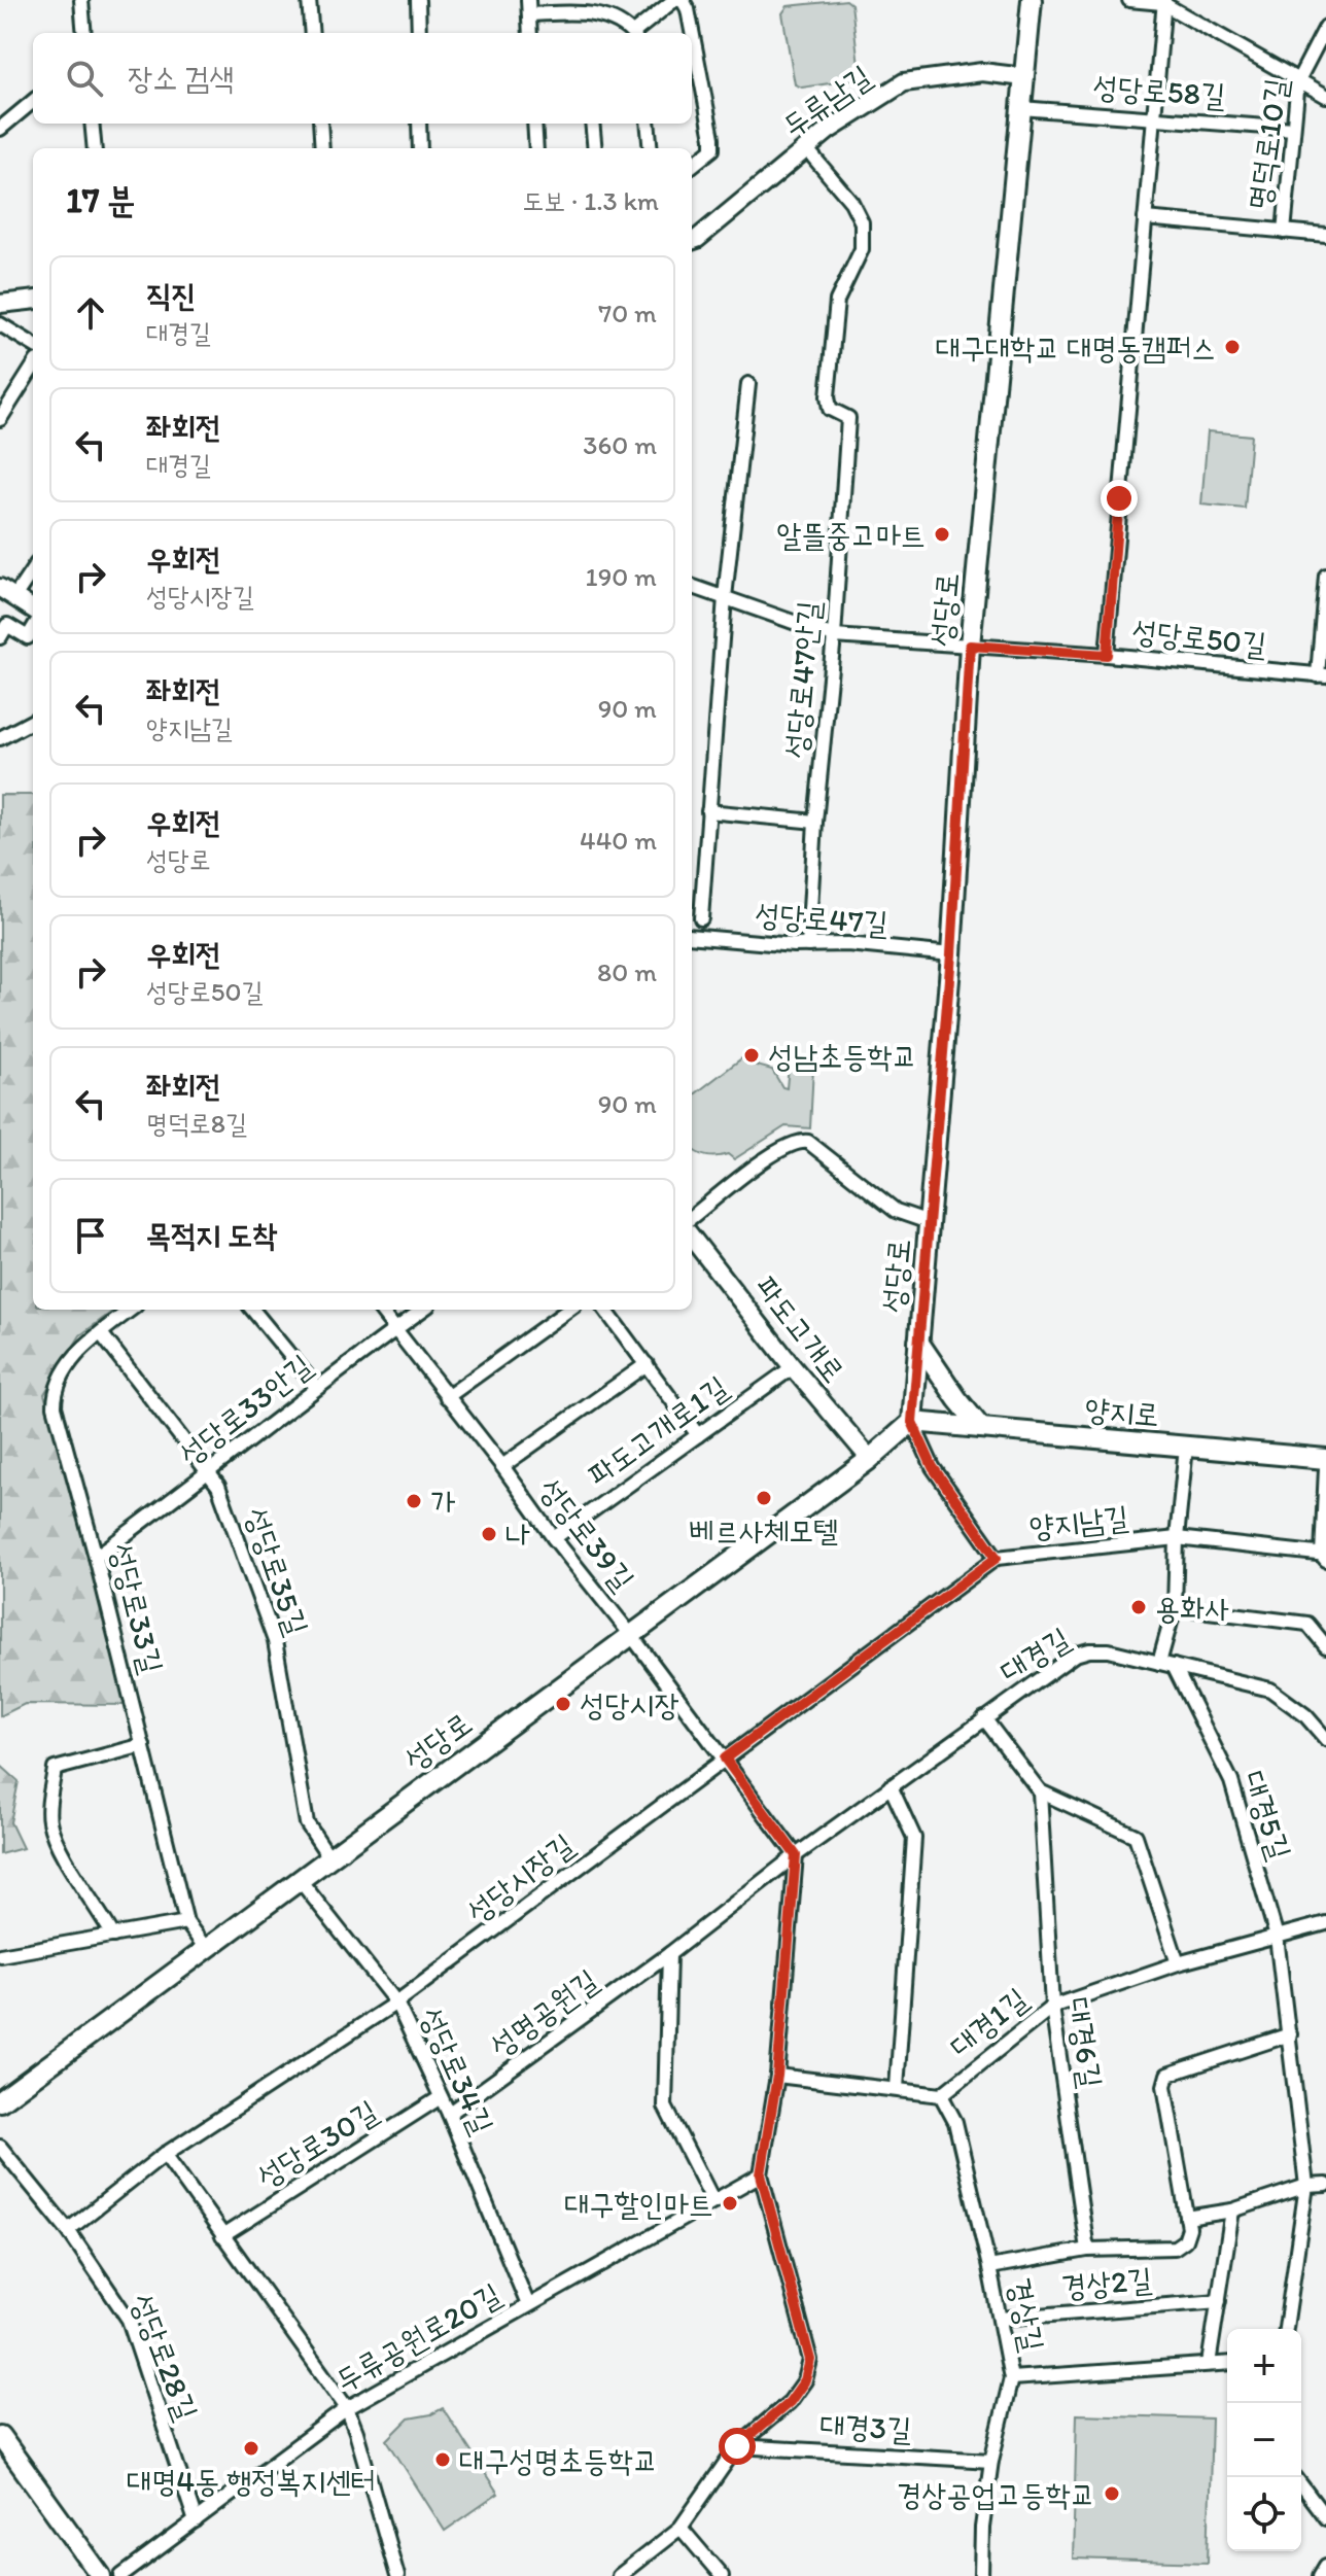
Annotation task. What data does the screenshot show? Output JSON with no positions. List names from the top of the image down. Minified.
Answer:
{"streets":{"main road":["성당로","양지로"],"street":["성당로58길","두류남길","명덕로10길","성당로50길","성당로47안길","성당로47길","파도고개로","성당로33안길","파도고개로1길","양지남길","성당로39길","성당로35길","성당로33길","대경길","대경5길","성당시장길","성명공원길","대경1길","대경6길","성당로34길","성당로30길","경상2길","경상길","두류공원로20길","성당로28길","대경3길"]},"crossings":[["성당로58길","명덕로10길"],["성당로58길","성당로"],["두류남길","성당로"],["두류남길","성당로47안길"],["성당로","성당로50길"],["성당로","성당로47길"],["성당로","파도고개로"],["성당로","양지로"],["성당로","양지남길"],["성당로","성당로39길"],["성당로","성당로35길"],["성당로","성당로33길"],["성당로","성당로34길"],["성당로50길","성당로47안길"],["성당로47안길","성당로47길"],["파도고개로","파도고개로1길"],["성당로33안길","성당로39길"],["성당로33안길","성당로35길"],["성당로33안길","성당로33길"],["양지로","양지남길"],["파도고개로1길","성당로39길"],["양지남길","성당시장길"],["성당로35길","성당로33길"],["대경길","대경5길"],["대경길","성명공원길"],["대경5길","대경1길"],["성당시장길","성당로34길"],["성당시장길","성당로28길"],["성명공원길","성당로34길"],["대경1길","대경6길"],["대경1길","경상길"],["성당로34길","성당로30길"],["성당로34길","두류공원로20길"],["경상2길","경상길"],["두류공원로20길","성당로28길"]],"places":["대구대학교 대명동캠퍼스","알뜰중고마트","성남초등학교","베르사체모텔","가","나","용화사","성당시장","대구할인마트","대명4동 행정복지센터","대구성명초등학교","경상공업고등학교"],"page":{"search":"장소 검색","heading":["17 분","도보 · 1.3 km"],"list":[["직진","대경길","70 m"],["좌회전","대경길","360 m"],["우회전","성당시장길","190 m"],["좌회전","양지남길","90 m"],["우회전","성당로","440 m"],["우회전","성당로50길","80 m"],["좌회전","명덕로8길","90 m"],"목적지 도착"],"map_buttons":["+","−"]}}
